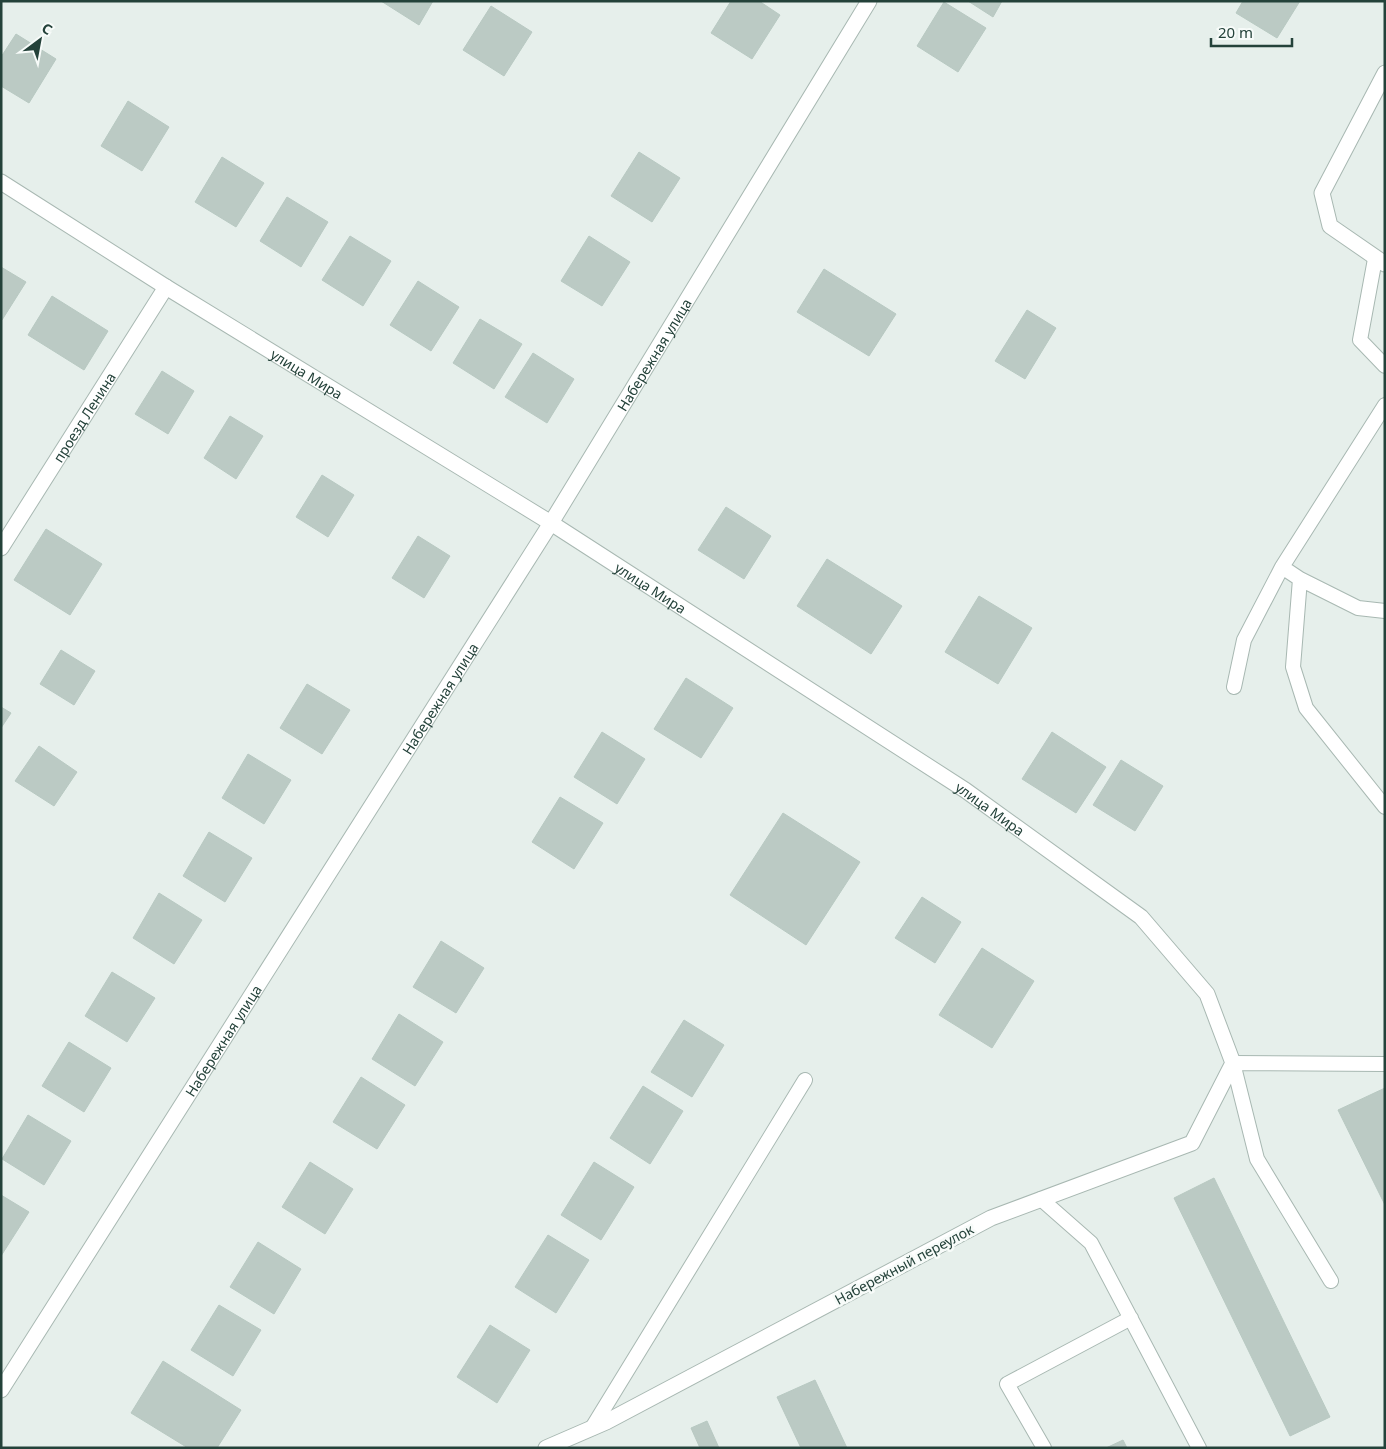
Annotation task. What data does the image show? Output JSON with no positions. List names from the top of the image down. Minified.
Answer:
{"streets":{"street":["Набережная улица","улица Мира","проезд Ленина","Набережный переулок"]},"crossings":[["Набережная улица","улица Мира"],["улица Мира","проезд Ленина"],["улица Мира","Набережный переулок"]],"scale_bar":"20 m","north":"top right"}
